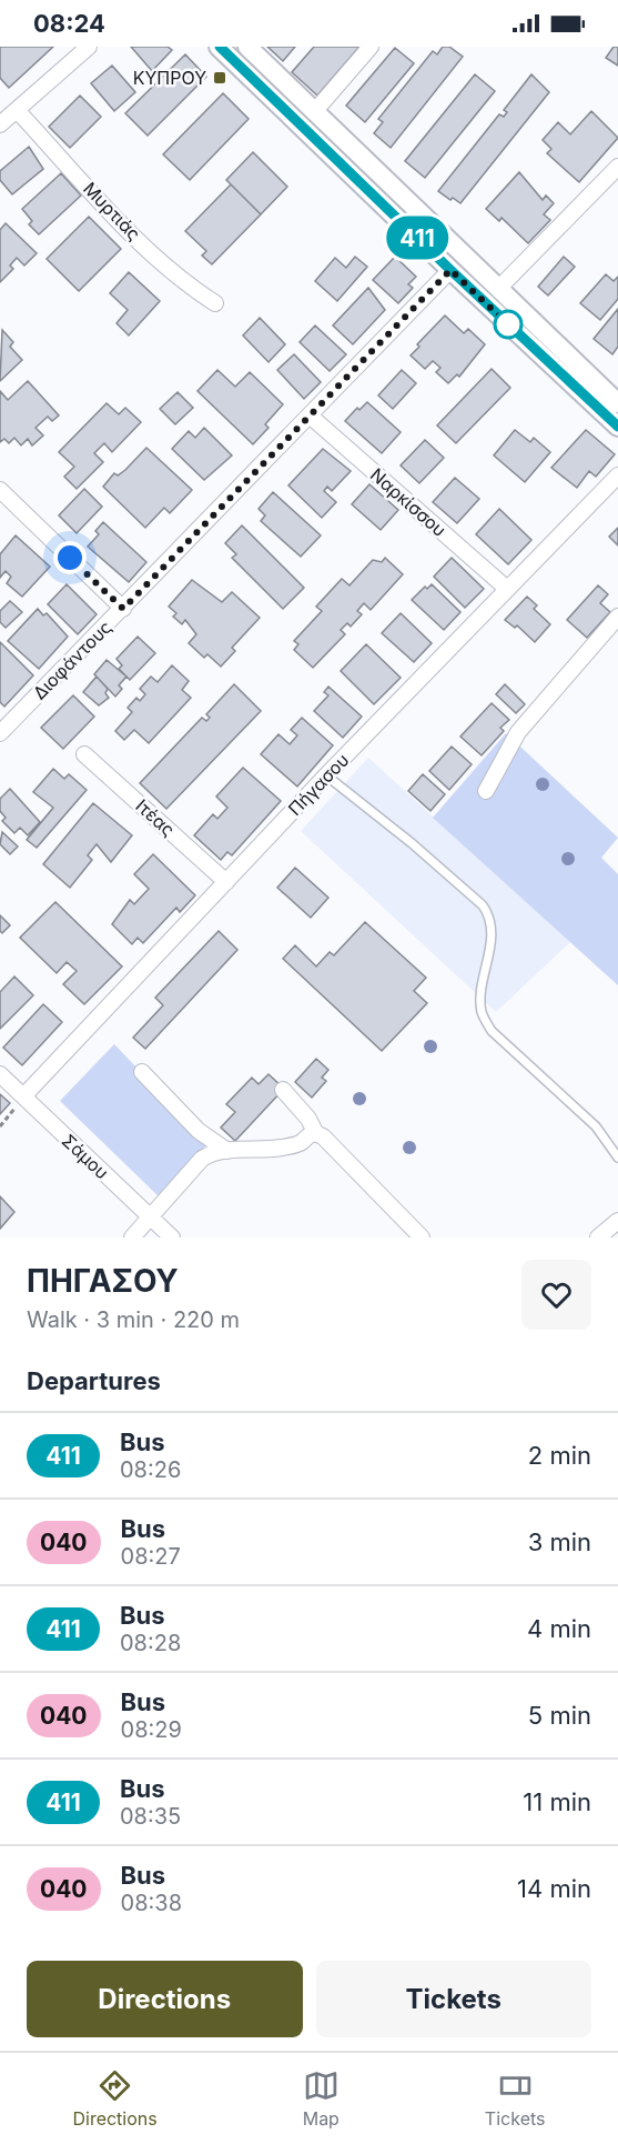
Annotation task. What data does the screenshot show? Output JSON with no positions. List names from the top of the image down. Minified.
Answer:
{"streets":{"street":["Μυρτιάς","Ναρκίσσου","Διοφάντους","Πήγασου","Ιτέας","Σάμου"]},"crossings":[["Ναρκίσσου","Διοφάντους"],["Ναρκίσσου","Πήγασου"],["Πήγασου","Ιτέας"],["Πήγασου","Σάμου"]],"places":{"transit":["ΚΥΠΡΟΥ"]},"lines":["bus line 411"],"page":{"status":"08:24","on_map":"411","heading":[["ΠΗΓΑΣΟΥ","Walk · 3 min · 220 m"],"Departures"],"list":[{"mark":"411","name":"Bus","note":"08:26","value":"2 min"},{"mark":"040","name":"Bus","note":"08:27","value":"3 min"},{"mark":"411","name":"Bus","note":"08:28","value":"4 min"},{"mark":"040","name":"Bus","note":"08:29","value":"5 min"},{"mark":"411","name":"Bus","note":"08:35","value":"11 min"},{"mark":"040","name":"Bus","note":"08:38","value":"14 min"}],"buttons":["Directions","Tickets"],"tabs":["Directions","Map","Tickets"]}}
